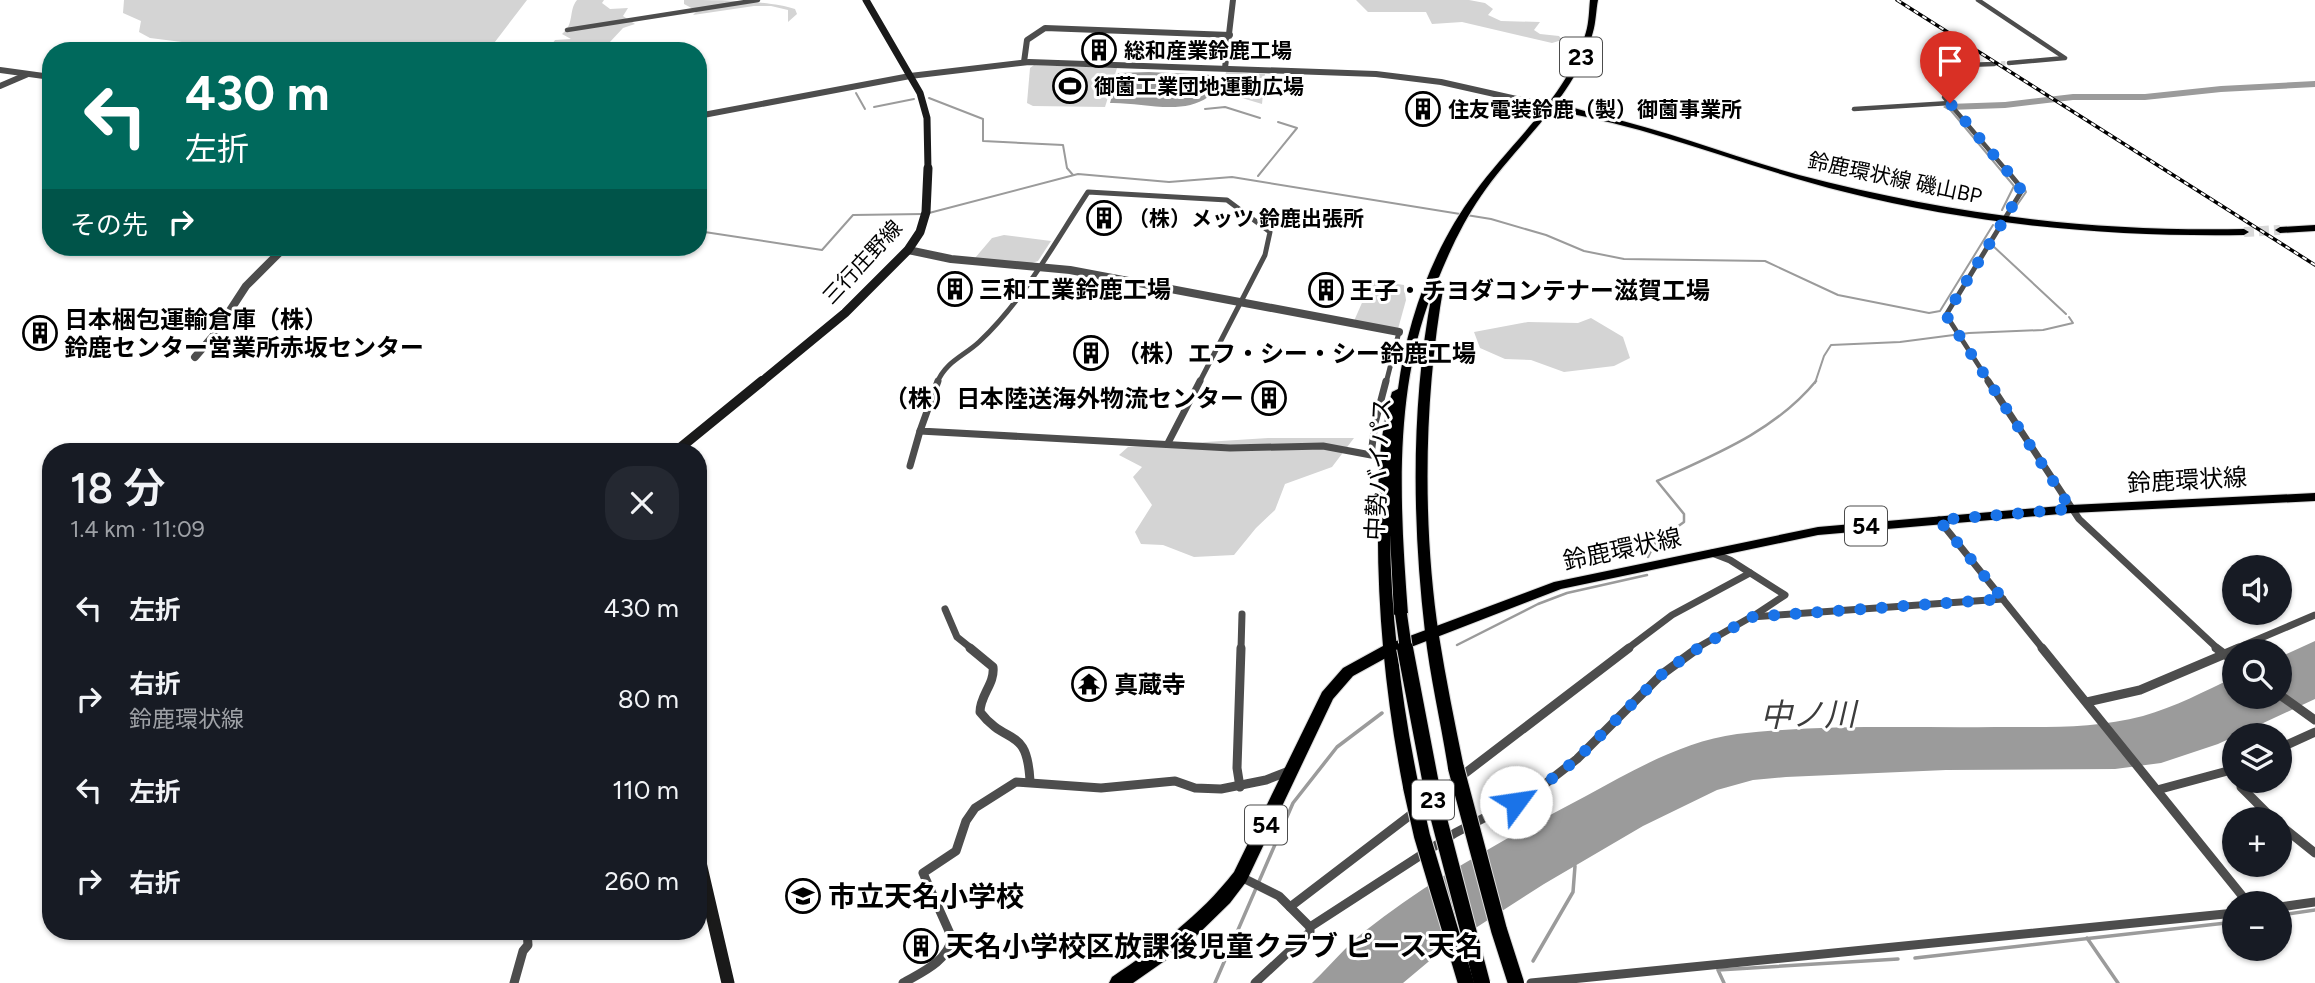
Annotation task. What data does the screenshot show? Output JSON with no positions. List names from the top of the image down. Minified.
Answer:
{"streets":{"main road":["23","鈴鹿環状線 磯山BP","三行庄野線","中勢バイパス","鈴鹿環状線","54"]},"crossings":[["23","中勢バイパス"],["23","鈴鹿環状線"],["鈴鹿環状線 磯山BP","中勢バイパス"]],"water":["中ノ川"],"places":{"building":["総和産業鈴鹿工場","住友電装鈴鹿（製）御薗事業所","（株）メッツ 鈴鹿出張所","三和工業鈴鹿工場","王子・チヨダコンテナー滋賀工場","日本梱包運輸倉庫（株） 鈴鹿センター営業所赤坂センター","（株）エフ・シー・シー鈴鹿工場","（株）日本陸送海外物流センター","天名小学校区放課後児童クラブ ピース天名"],"sports":["御薗工業団地運動広場"],"temple":["真蔵寺"],"school or university":["市立天名小学校"]},"page":{"turn":["430 m","左折"],"then":"その先","heading":["18 分","1.4 km · 11:09"],"map_buttons":["+","−"],"list":[{"name":"左折","value":"430 m"},{"name":"右折","note":"鈴鹿環状線","value":"80 m"},{"name":"左折","value":"110 m"},{"name":"右折","value":"260 m"}]}}
